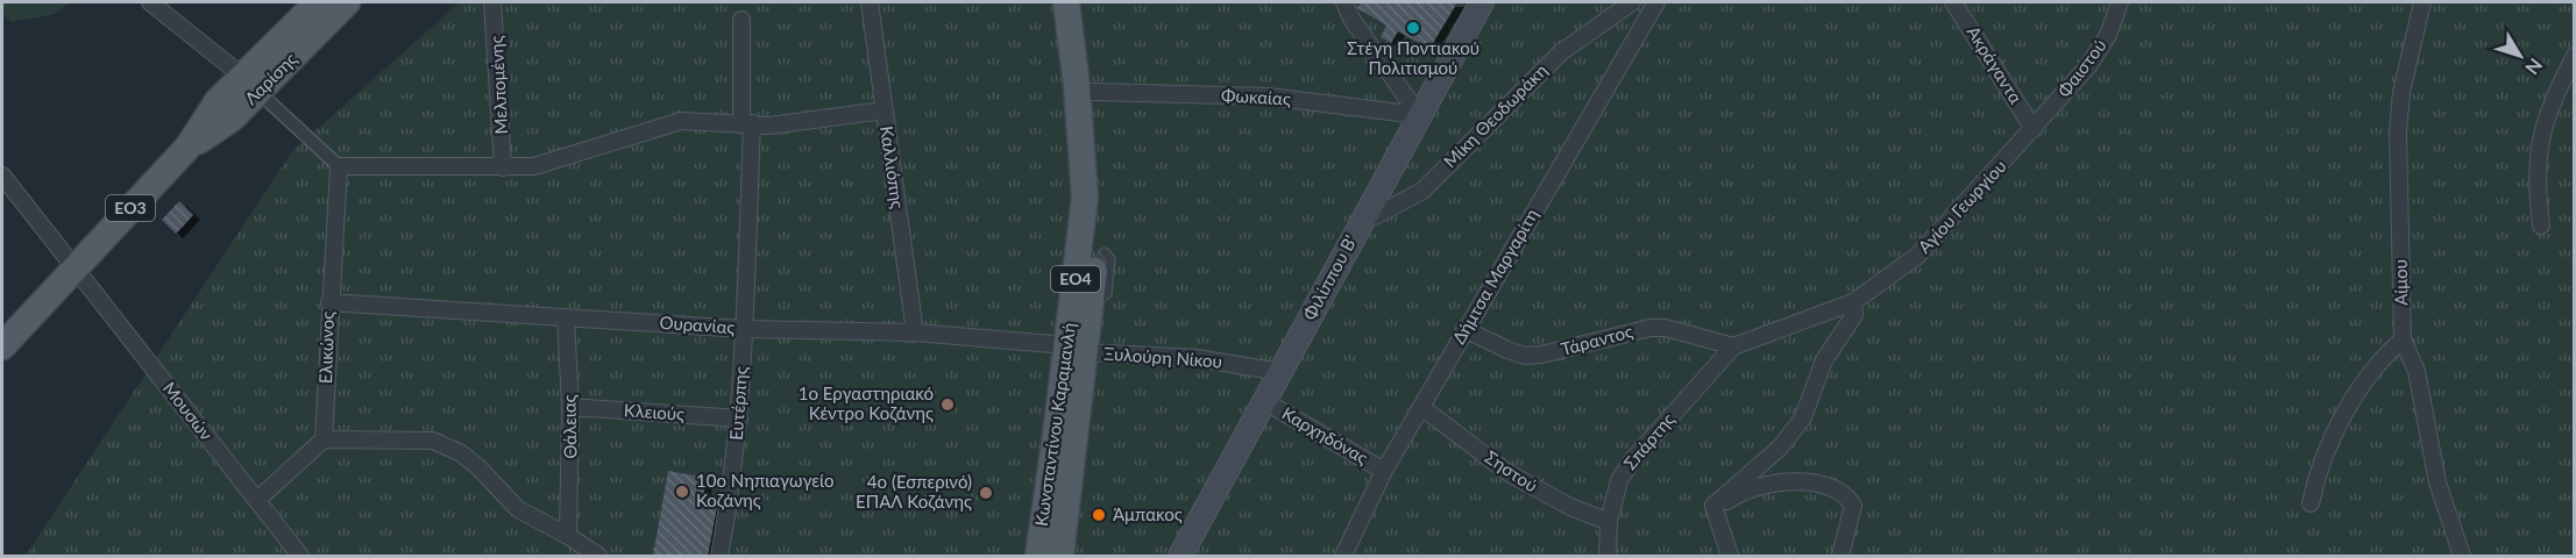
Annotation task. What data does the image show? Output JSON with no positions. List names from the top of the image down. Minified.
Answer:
{"streets":{"main road":["Λαρίσης","ΕΟ3","Φιλίππου Β'","ΕΟ4","Κωνσταντίνου Καραμανλή"],"street":["Ακράγαντα","Φαιστού","Μελπομένης","Φωκαίας","Μίκη Θεοδωράκη","Καλλιόπης","Αγίου Γεωργίου","Δήμτσα Μαργαρίτη","Αίμου","Ουρανίας","Τάραντος","Ελικώνος","Ξυλούρη Νίκου","Ευτέρπης","Μουσών","Κλειούς","Θάλειας","Καρχηδόνας","Σπάρτης","Σηστού"]},"crossings":[["Ακράγαντα","Φαιστού"],["Ακράγαντα","Αγίου Γεωργίου"],["Φαιστού","Αγίου Γεωργίου"],["Λαρίσης","ΕΟ3"],["Λαρίσης","Μουσών"],["Φωκαίας","Φιλίππου Β'"],["Φωκαίας","Κωνσταντίνου Καραμανλή"],["Μίκη Θεοδωράκη","Φιλίππου Β'"],["Καλλιόπης","Ουρανίας"],["Αγίου Γεωργίου","Τάραντος"],["Αγίου Γεωργίου","Σπάρτης"],["ΕΟ3","Μουσών"],["Δήμτσα Μαργαρίτη","Τάραντος"],["Δήμτσα Μαργαρίτη","Καρχηδόνας"],["Δήμτσα Μαργαρίτη","Σηστού"],["Φιλίππου Β'","Ξυλούρη Νίκου"],["Φιλίππου Β'","Καρχηδόνας"],["Ουρανίας","Ελικώνος"],["Ουρανίας","Ξυλούρη Νίκου"],["Ουρανίας","Ευτέρπης"],["Ουρανίας","Κωνσταντίνου Καραμανλή"],["Ουρανίας","Θάλειας"],["Τάραντος","Σπάρτης"],["Ξυλούρη Νίκου","Κωνσταντίνου Καραμανλή"],["Ευτέρπης","Κλειούς"],["Κλειούς","Θάλειας"],["Σπάρτης","Σηστού"]],"places":["Στέγη Ποντιακού Πολιτισμού","1ο Εργαστηριακό Κέντρο Κοζάνης","10ο Νηπιαγωγείο Κοζάνης","4ο (Εσπερινό) ΕΠΑΛ Κοζάνης","Άμπακος"],"north":"bottom right"}
